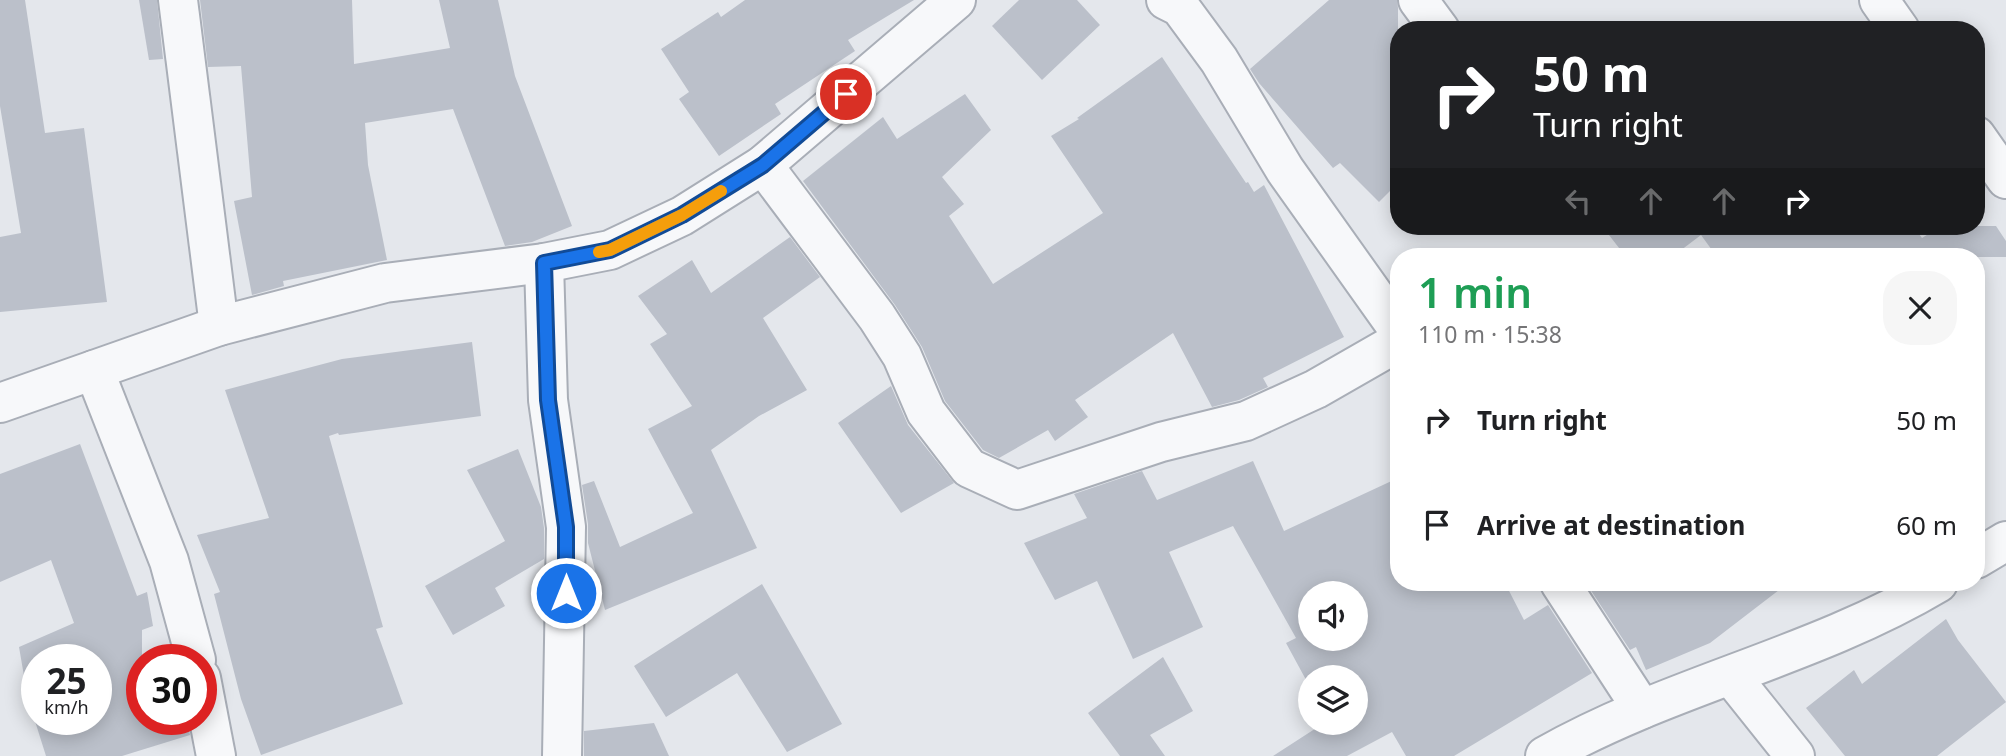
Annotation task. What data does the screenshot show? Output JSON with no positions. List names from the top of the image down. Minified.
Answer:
{"page":{"turn":["50 m","Turn right"],"heading":["1 min","110 m · 15:38"],"list":[{"name":"Turn right","value":"50 m"},{"name":"Arrive at destination","value":"60 m"}],"speed":"25 km/h","limit":"30"}}
